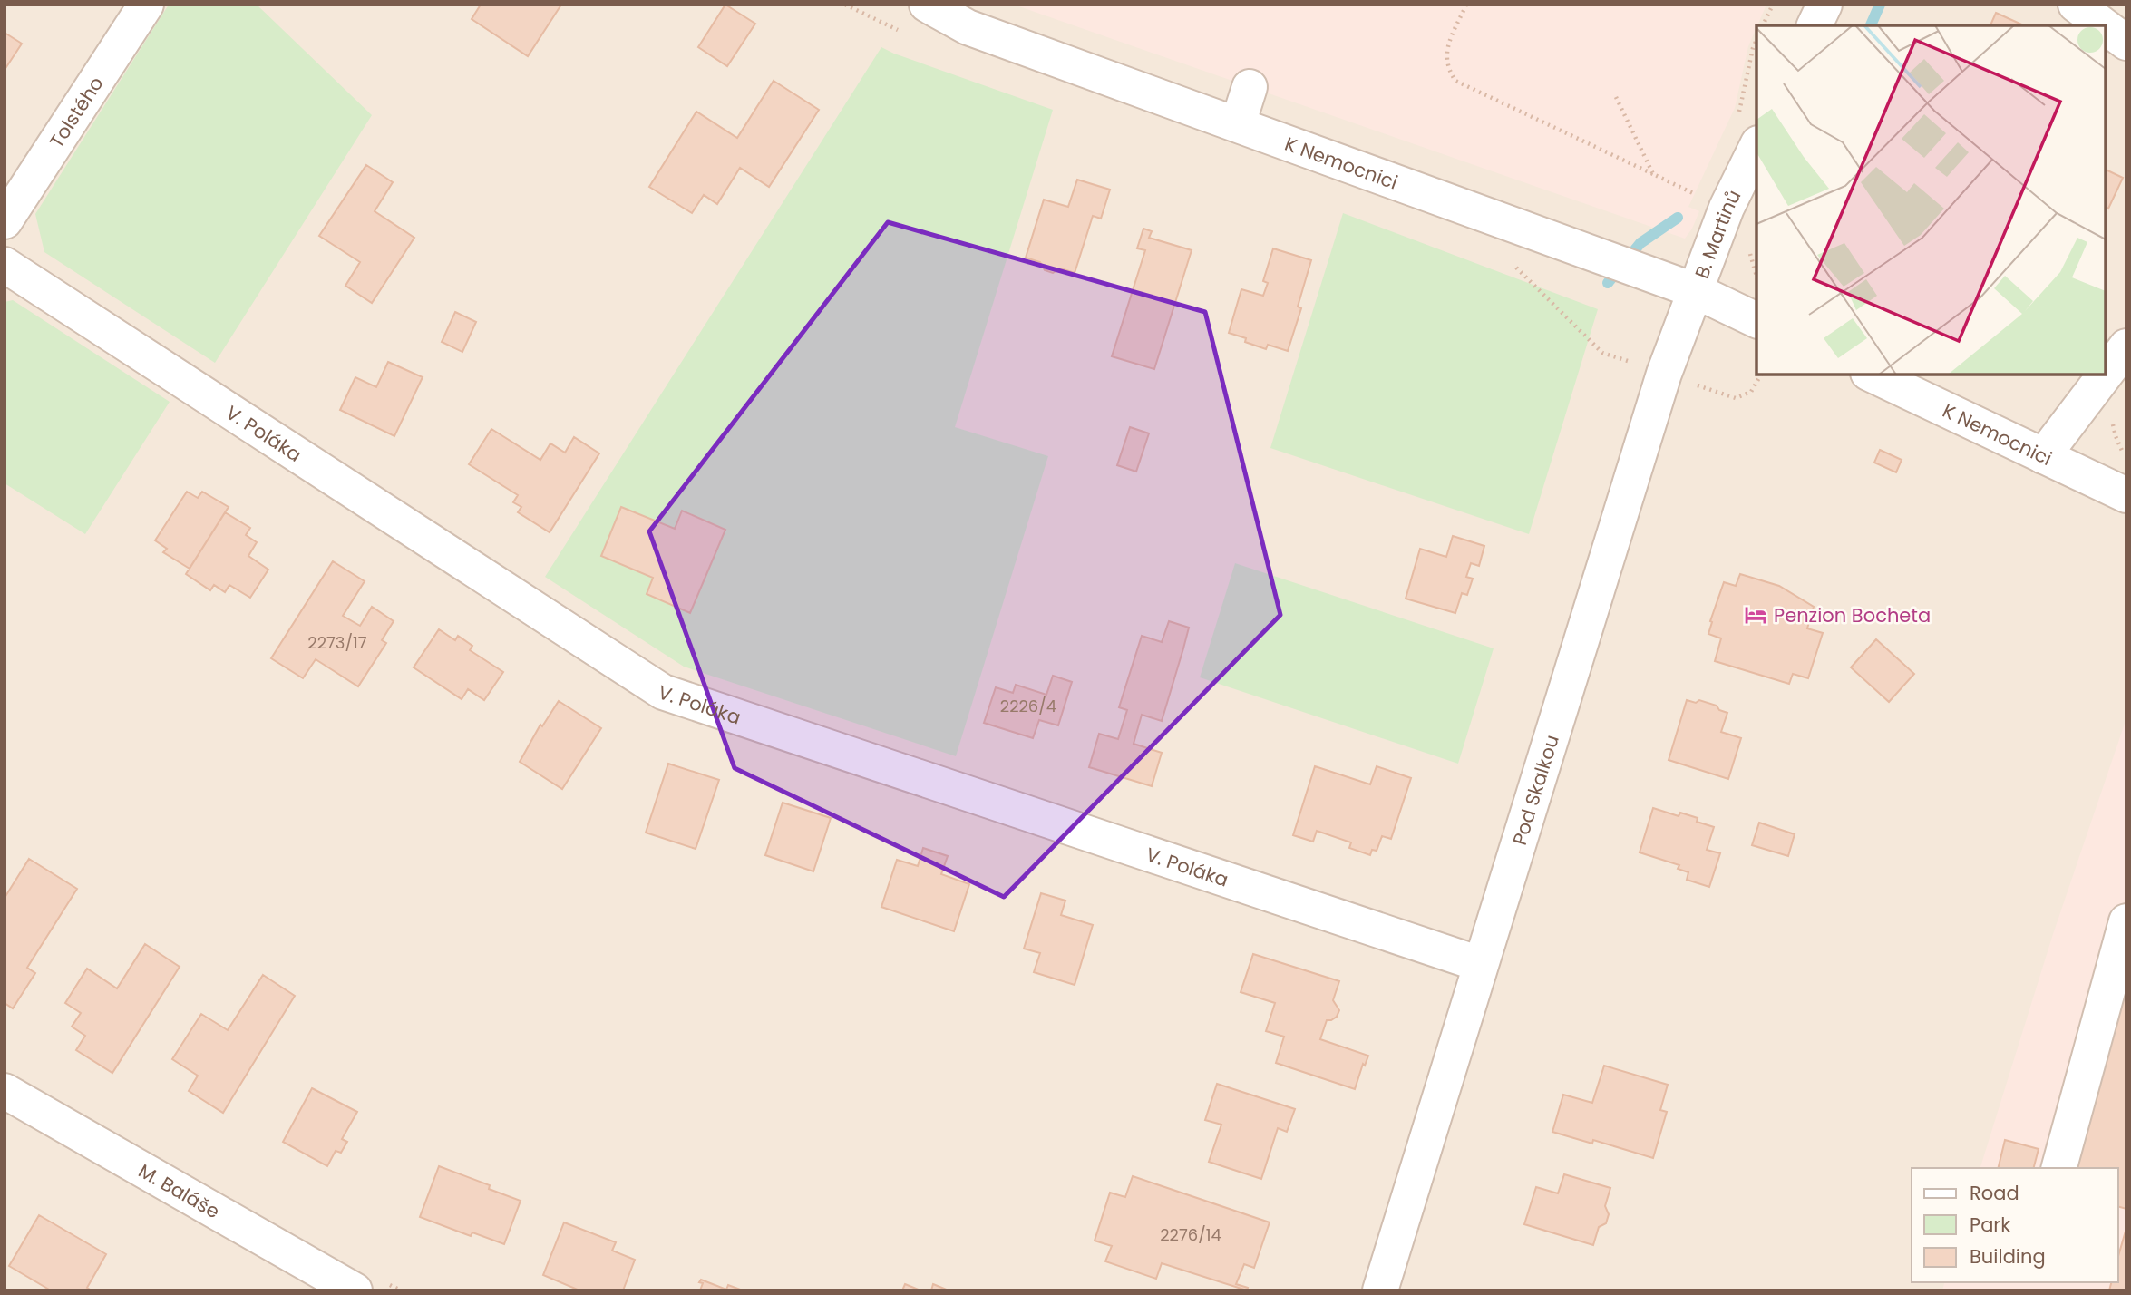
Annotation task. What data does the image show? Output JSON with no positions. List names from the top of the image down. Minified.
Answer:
{"streets":{"street":["Tolstého","K Nemocnici","B. Martinů","V. Poláka","Pod Skalkou","M. Baláše"]},"crossings":[["K Nemocnici","B. Martinů"],["K Nemocnici","Pod Skalkou"],["B. Martinů","Pod Skalkou"],["V. Poláka","Pod Skalkou"]],"places":{"hotel":["Penzion Bocheta"]},"house_numbers":["2273/17","2226/4","2276/14"],"legend":["Road","Park","Building"]}
